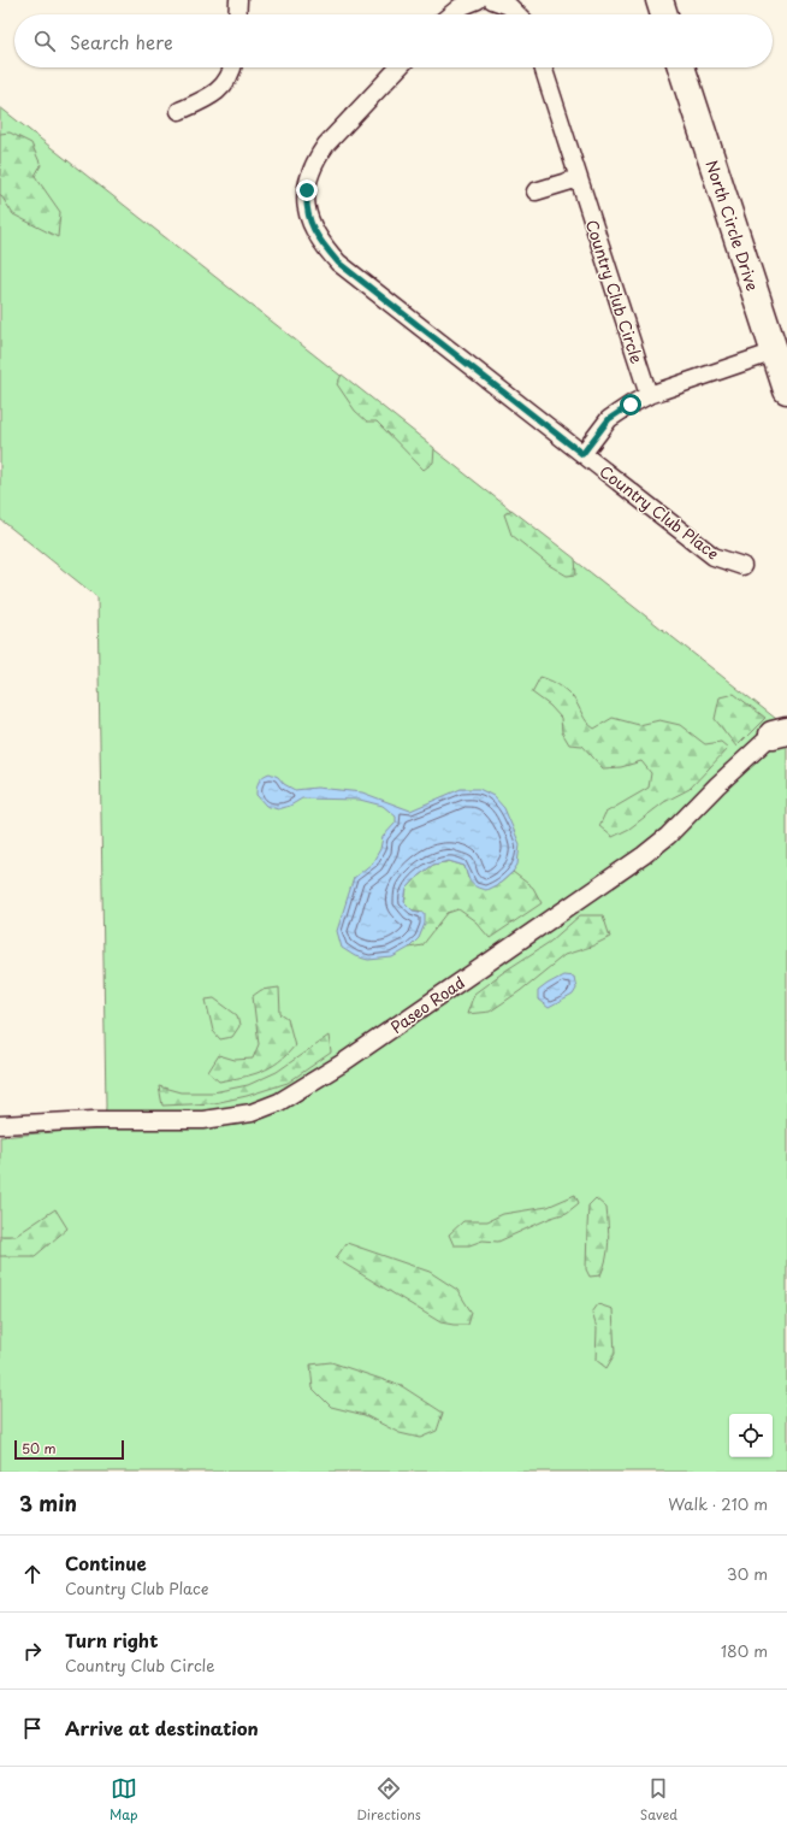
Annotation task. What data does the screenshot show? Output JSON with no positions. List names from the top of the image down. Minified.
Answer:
{"streets":{"main road":["North Circle Drive"],"street":["Country Club Circle","Country Club Place","Paseo Road"]},"scale_bar":"50 m","page":{"search":"Search here","scale":"50 m","heading":["3 min","Walk · 210 m"],"list":[["Continue","Country Club Place","30 m"],["Turn right","Country Club Circle","180 m"],"Arrive at destination"],"nav":["Map","Directions","Saved"]}}
